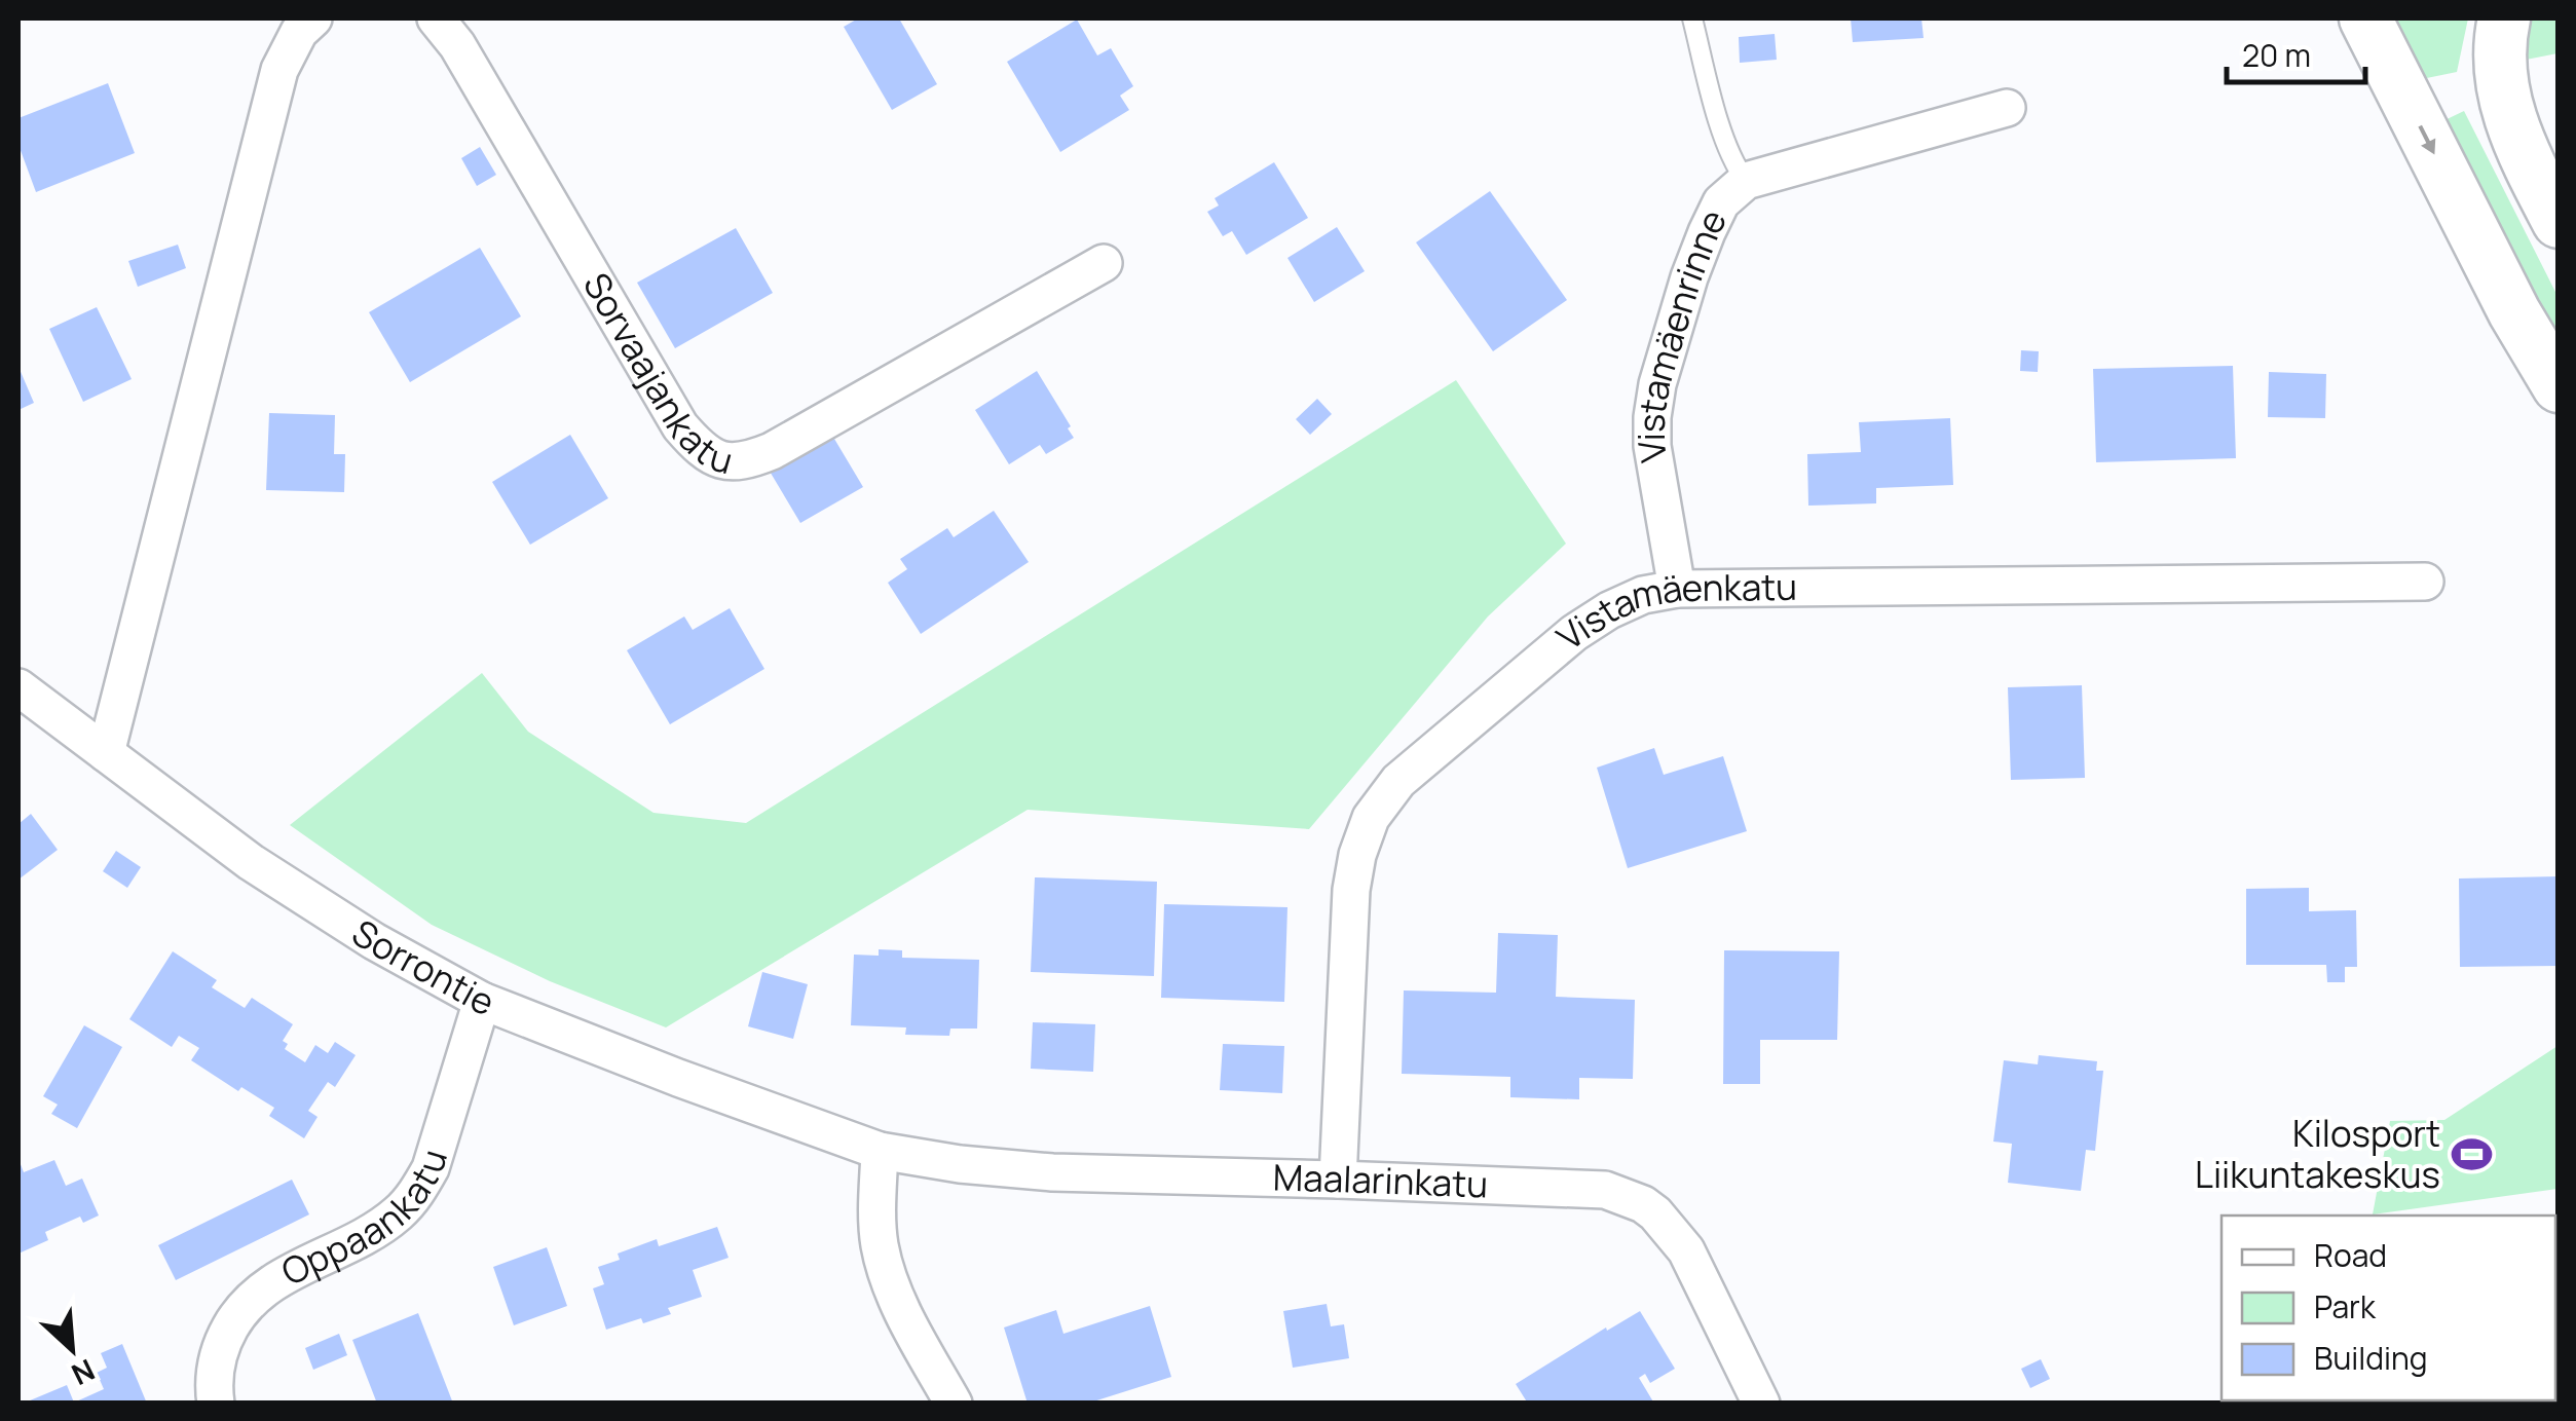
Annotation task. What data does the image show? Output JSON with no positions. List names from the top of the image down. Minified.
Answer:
{"streets":{"street":["Vistamäenrinne","Sorvaajankatu","Vistamäenkatu","Sorrontie","Maalarinkatu","Oppaankatu"]},"crossings":[["Vistamäenrinne","Vistamäenkatu"],["Vistamäenkatu","Maalarinkatu"],["Sorrontie","Maalarinkatu"],["Sorrontie","Oppaankatu"]],"places":{"sports":["Kilosport Liikuntakeskus"]},"legend":["Road","Park","Building"],"scale_bar":"20 m","north":"bottom right"}
